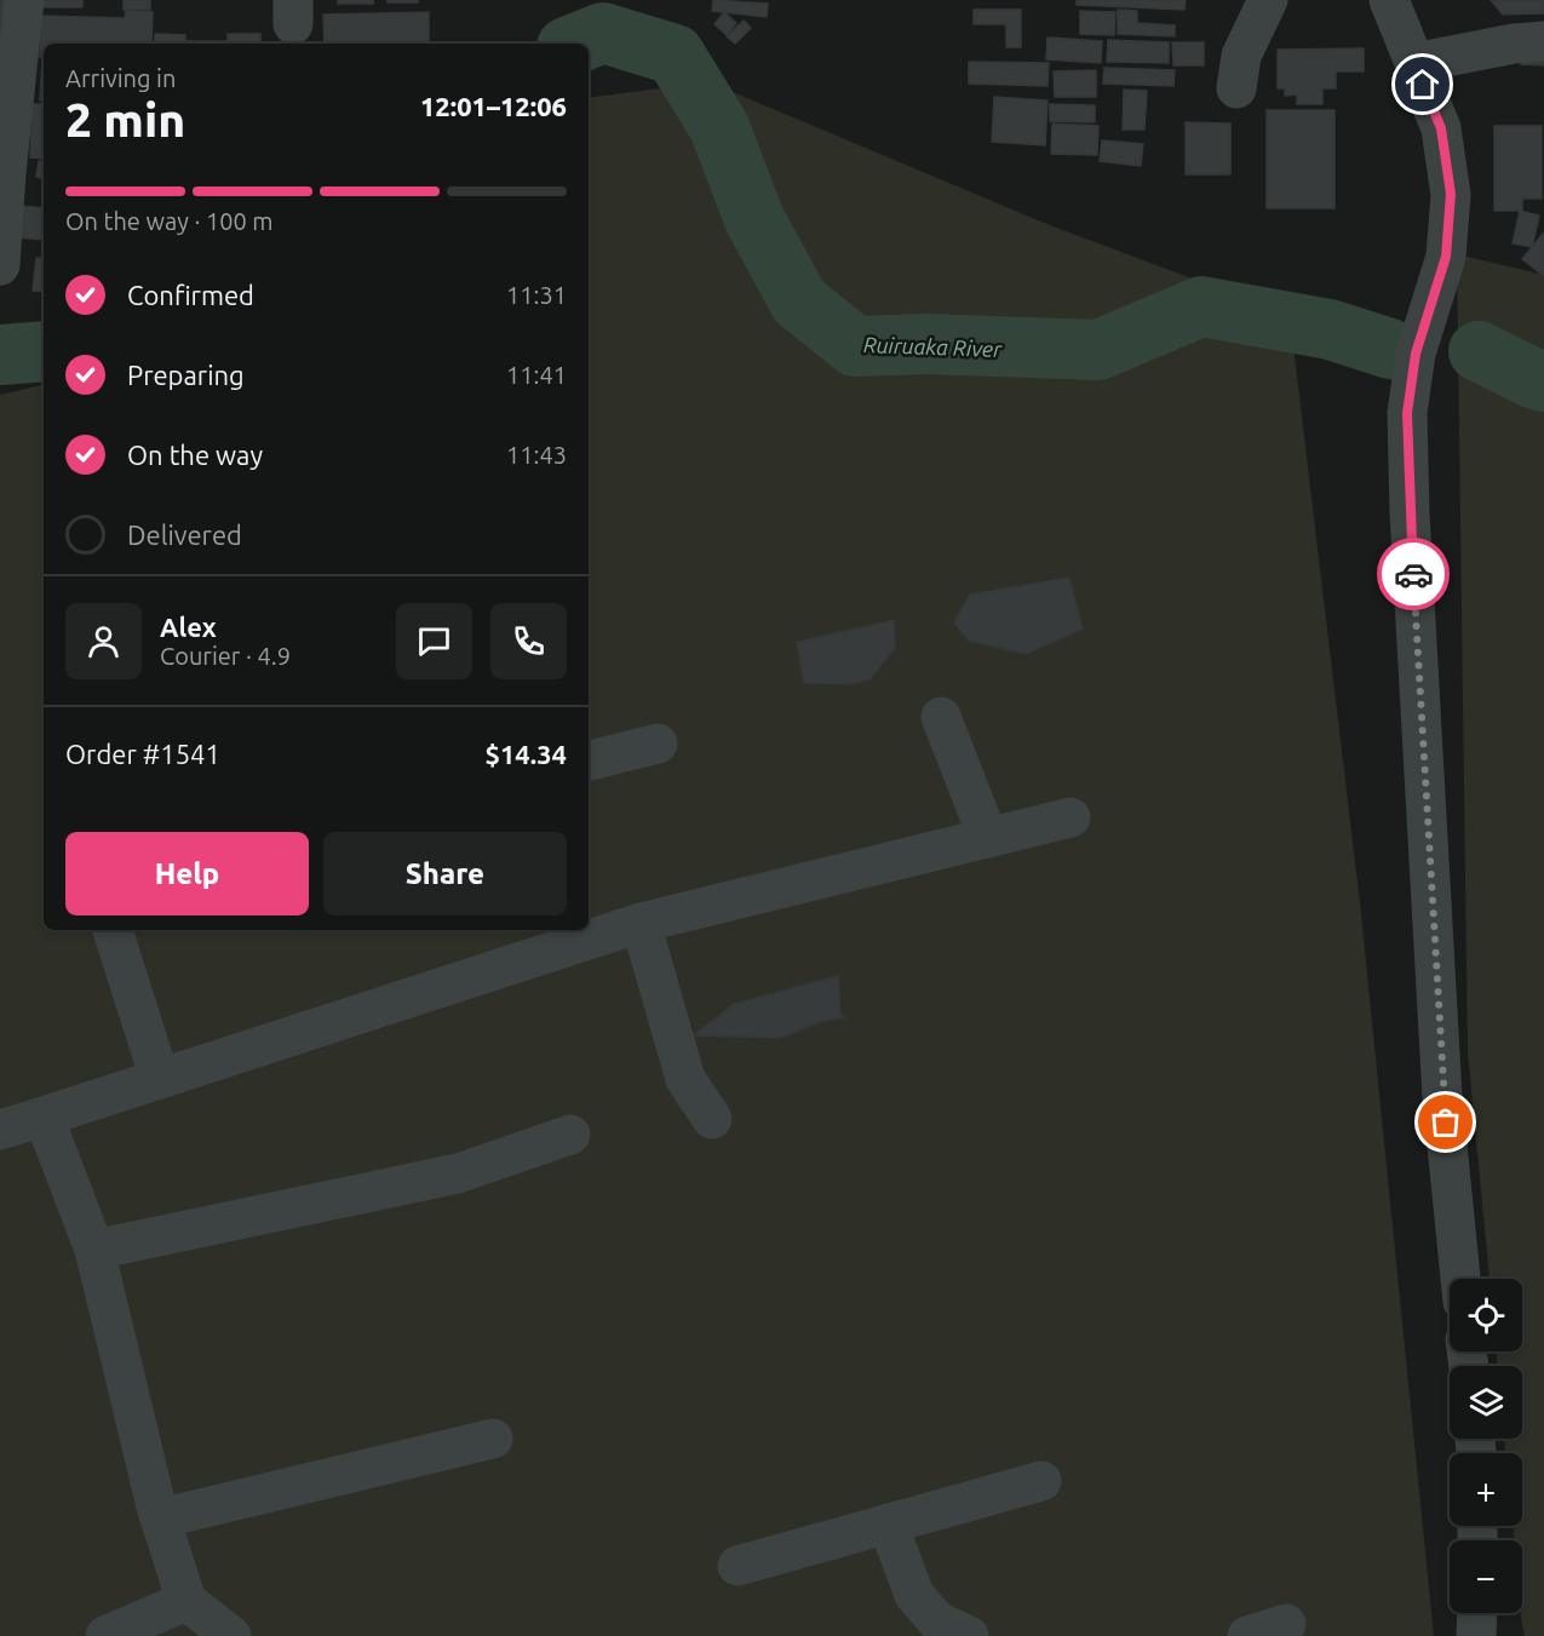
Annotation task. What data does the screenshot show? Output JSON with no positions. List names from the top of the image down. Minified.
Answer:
{"water":["Ruiruaka River"],"page":{"heading":["2 min","Arriving in","12:01–12:06"],"panel":["Alex","Courier · 4.9","Order #1541","$14.34"],"bar":"On the way · 100 m","list":[["Confirmed","11:31"],["Preparing","11:41"],["On the way","11:43"],"Delivered"],"buttons":["Help","Share"],"map_buttons":["+","−"]}}
